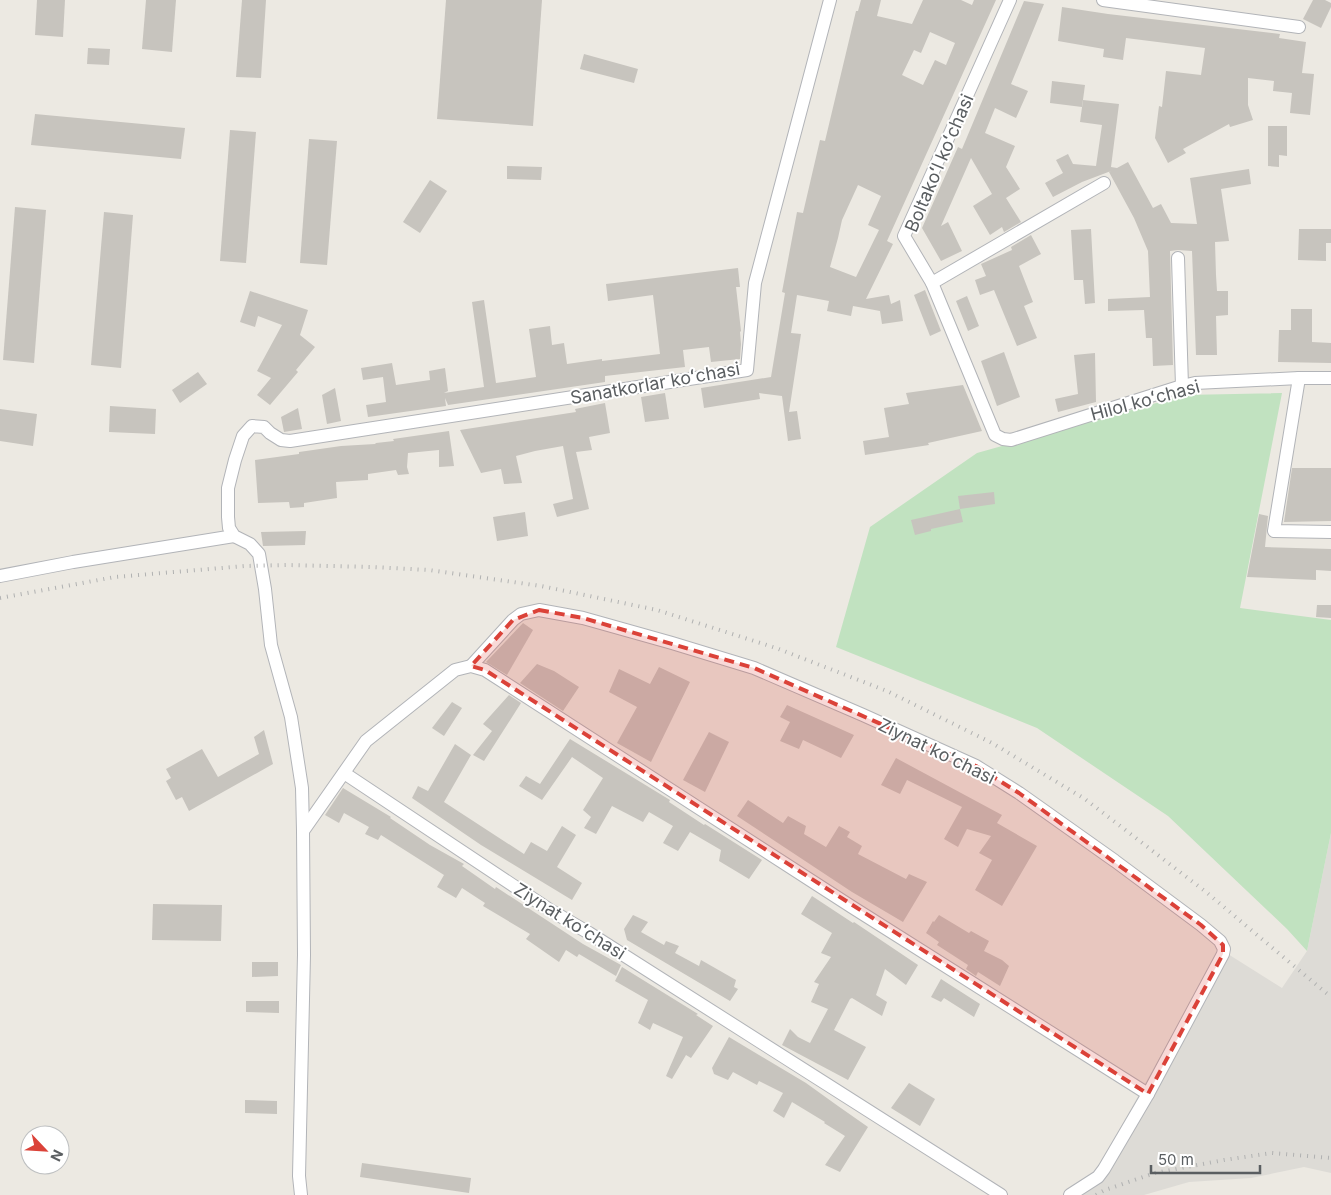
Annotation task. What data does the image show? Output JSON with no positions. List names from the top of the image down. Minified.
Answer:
{"streets":{"street":["Boltakoʻl koʻchasi","Sanatkorlar koʻchasi","Hilol koʻchasi","Ziynat koʻchasi"]},"crossings":[["Boltakoʻl koʻchasi","Hilol koʻchasi"]],"scale_bar":"50 m","north":"bottom right"}
